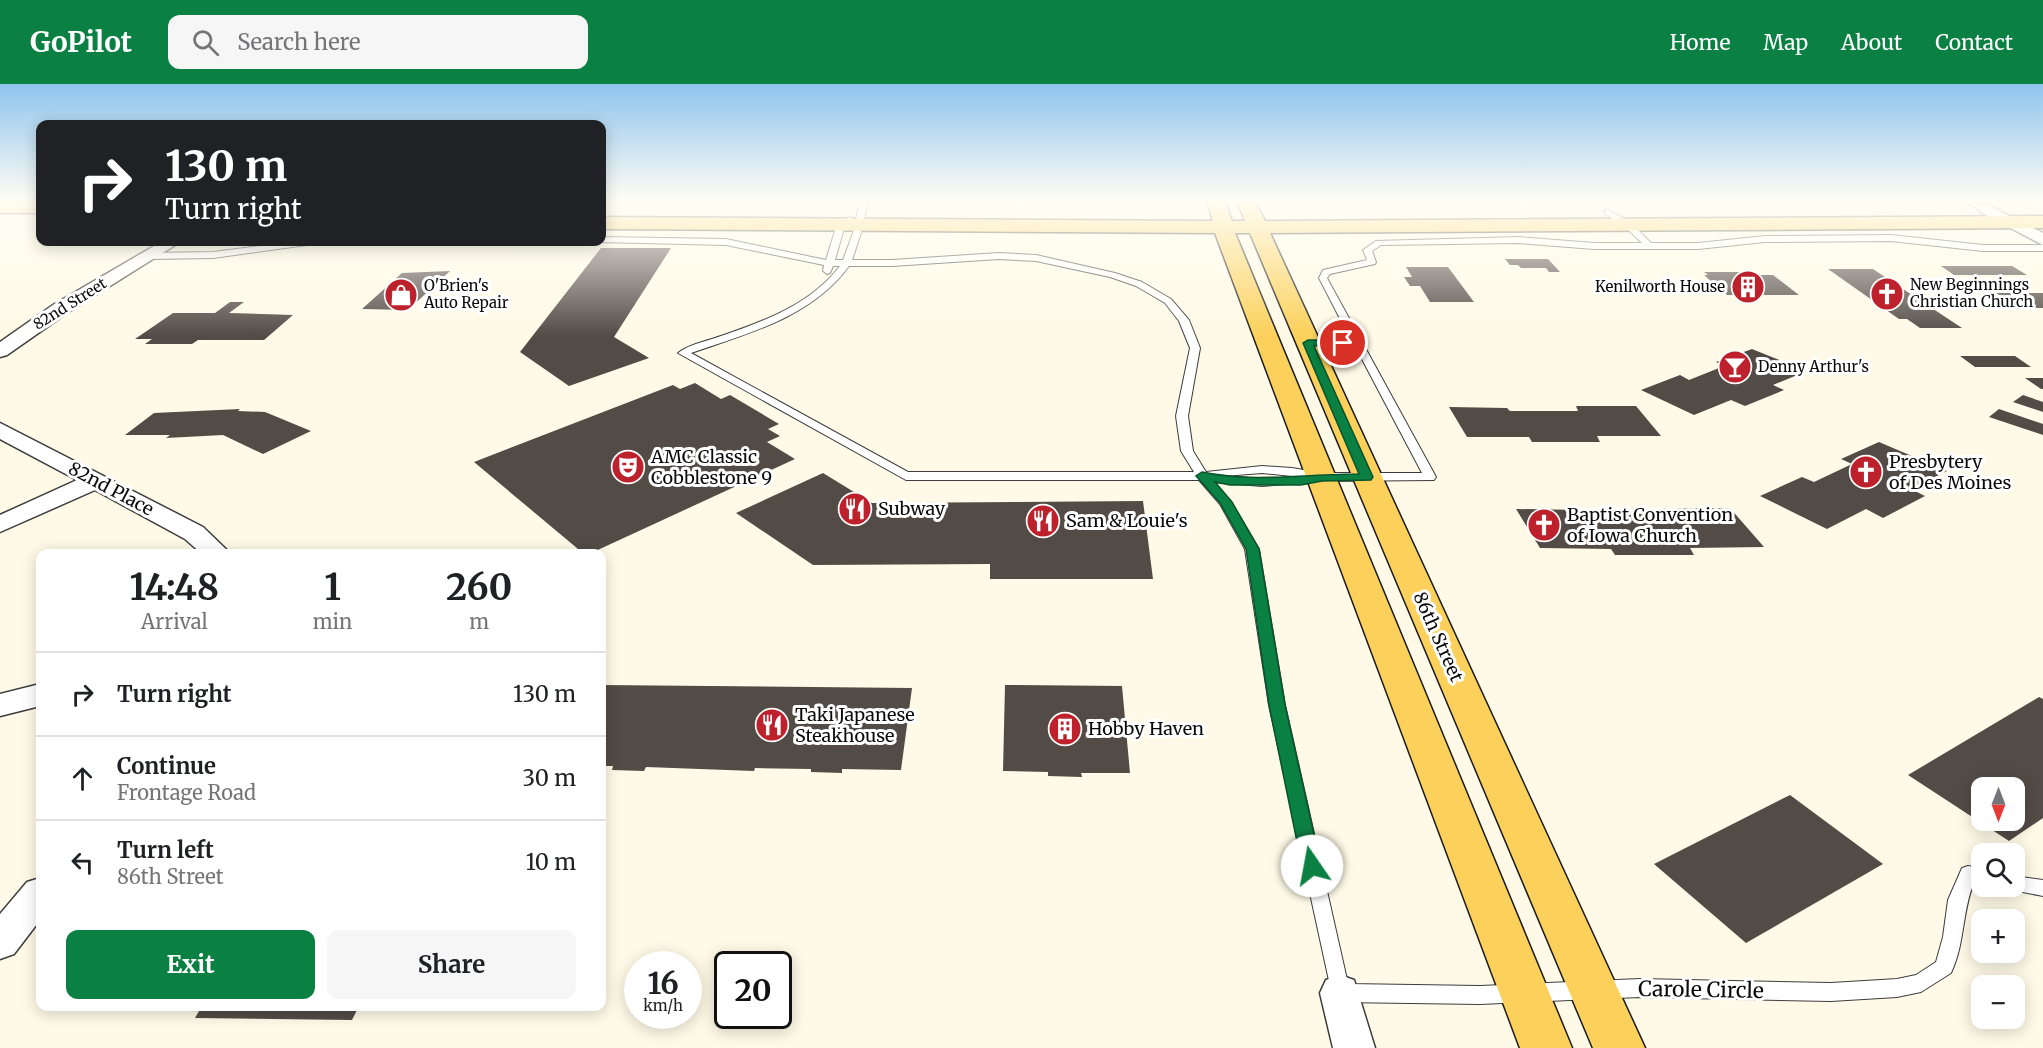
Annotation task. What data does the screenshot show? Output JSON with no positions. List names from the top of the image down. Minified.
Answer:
{"streets":{"main road":["86th Street"],"street":["82nd Street","82nd Place"],"lane":["Carole Circle"]},"crossings":[["86th Street","Carole Circle"]],"places":{"building":["Kenilworth House","Hobby Haven"],"church":["New Beginnings Christian Church","Presbytery of Des Moines","Baptist Convention of Iowa Church"],"shop":["O'Brien's Auto Repair"],"bar":["Denny Arthur's"],"theatre":["AMC Classic Cobblestone 9"],"restaurant":["Subway","Sam & Louie's","Taki Japanese Steakhouse"]},"north":"bottom","page":{"header":"GoPilot","search":"Search here","nav":["Home","Map","About","Contact"],"turn":["130 m","Turn right"],"eta":["14:48","Arrival","1","min","260","m"],"list":[{"name":"Turn right","value":"130 m"},{"name":"Continue","note":"Frontage Road","value":"30 m"},{"name":"Turn left","note":"86th Street","value":"10 m"}],"map_buttons":["+","−"],"buttons":["Exit","Share"],"speed":"16 km/h","limit":"20"}}
